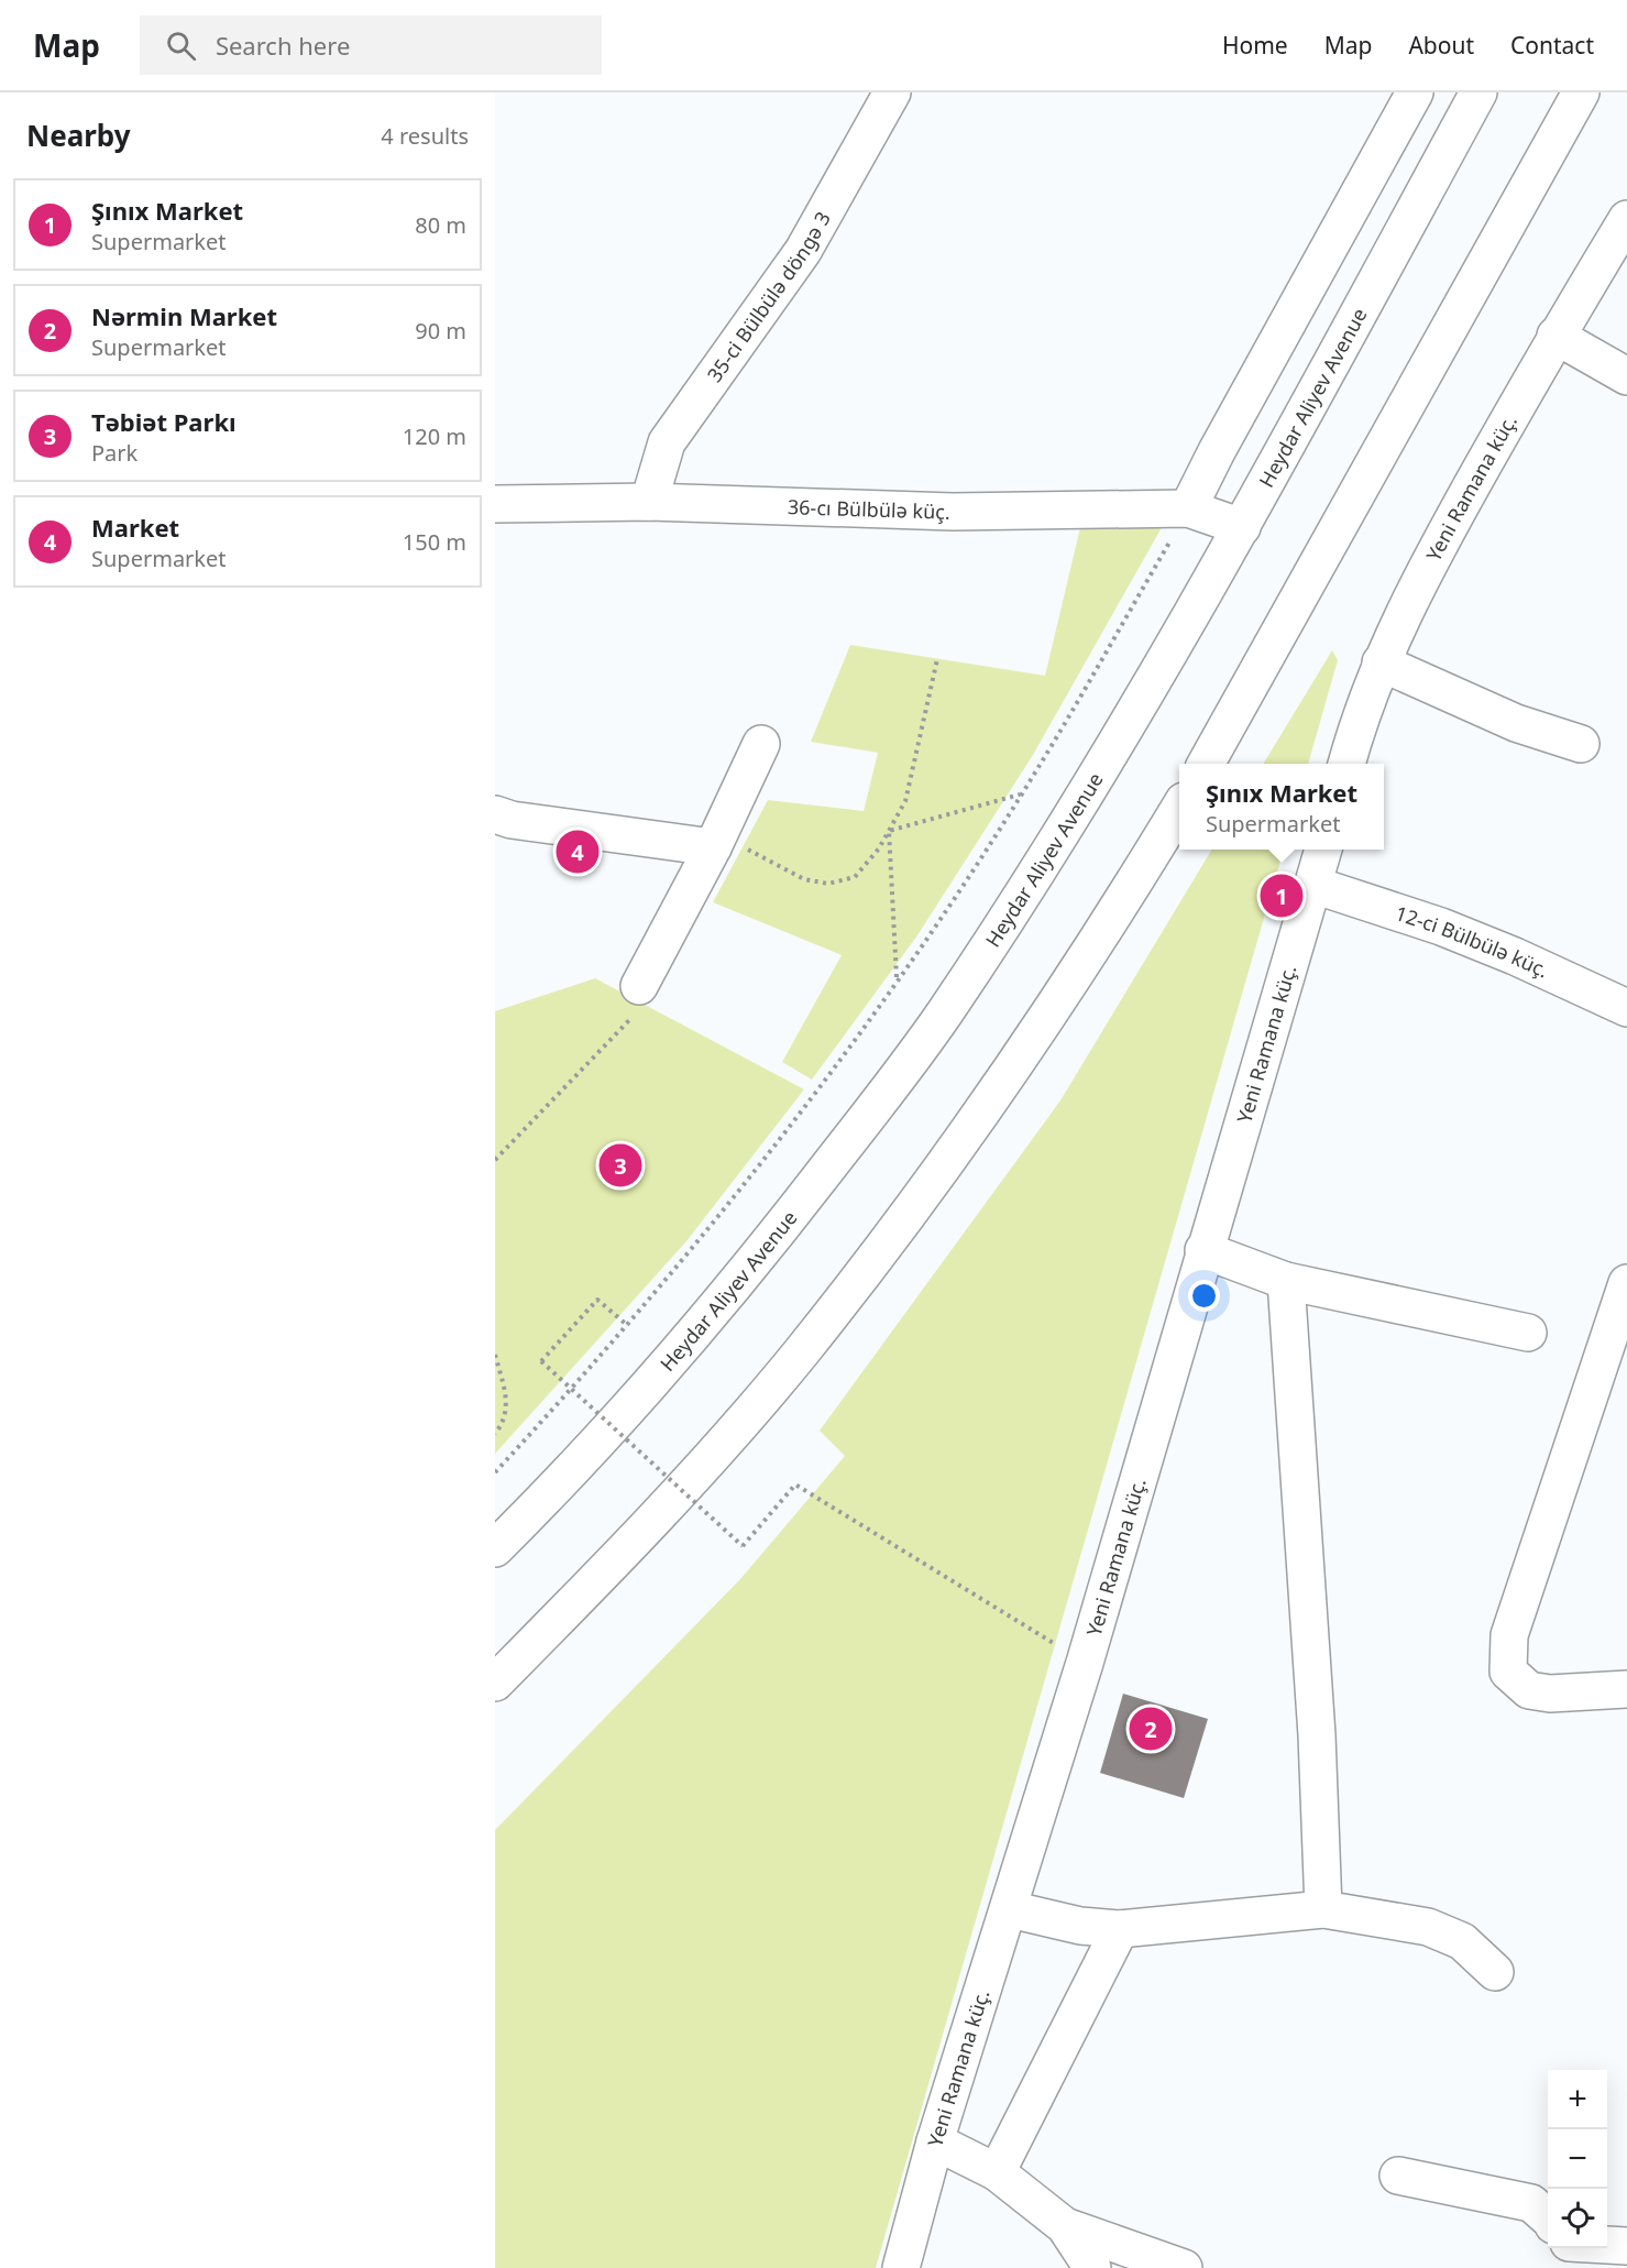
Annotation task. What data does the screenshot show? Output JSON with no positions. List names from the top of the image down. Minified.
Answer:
{"streets":{"main road":["35-ci Bülbülə döngə 3","Heydar Aliyev Avenue","Yeni Ramana küç.","36-cı Bülbülə küç.","12-ci Bülbülə küç."]},"crossings":[["35-ci Bülbülə döngə 3","36-cı Bülbülə küç."],["Heydar Aliyev Avenue","36-cı Bülbülə küç."],["Yeni Ramana küç.","12-ci Bülbülə küç."]],"page":{"header":"Map","search":"Search here","nav":["Home","Map","About","Contact"],"heading":["Nearby","4 results"],"list":[{"mark":"1","name":"Şınıx Market","note":"Supermarket","value":"80 m"},{"mark":"2","name":"Nərmin Market","note":"Supermarket","value":"90 m"},{"mark":"3","name":"Təbiət Parkı","note":"Park","value":"120 m"},{"mark":"4","name":"Market","note":"Supermarket","value":"150 m"}],"popup":["Şınıx Market","Supermarket"],"pins":["4","1","3","2"],"map_buttons":["+","−"]}}
